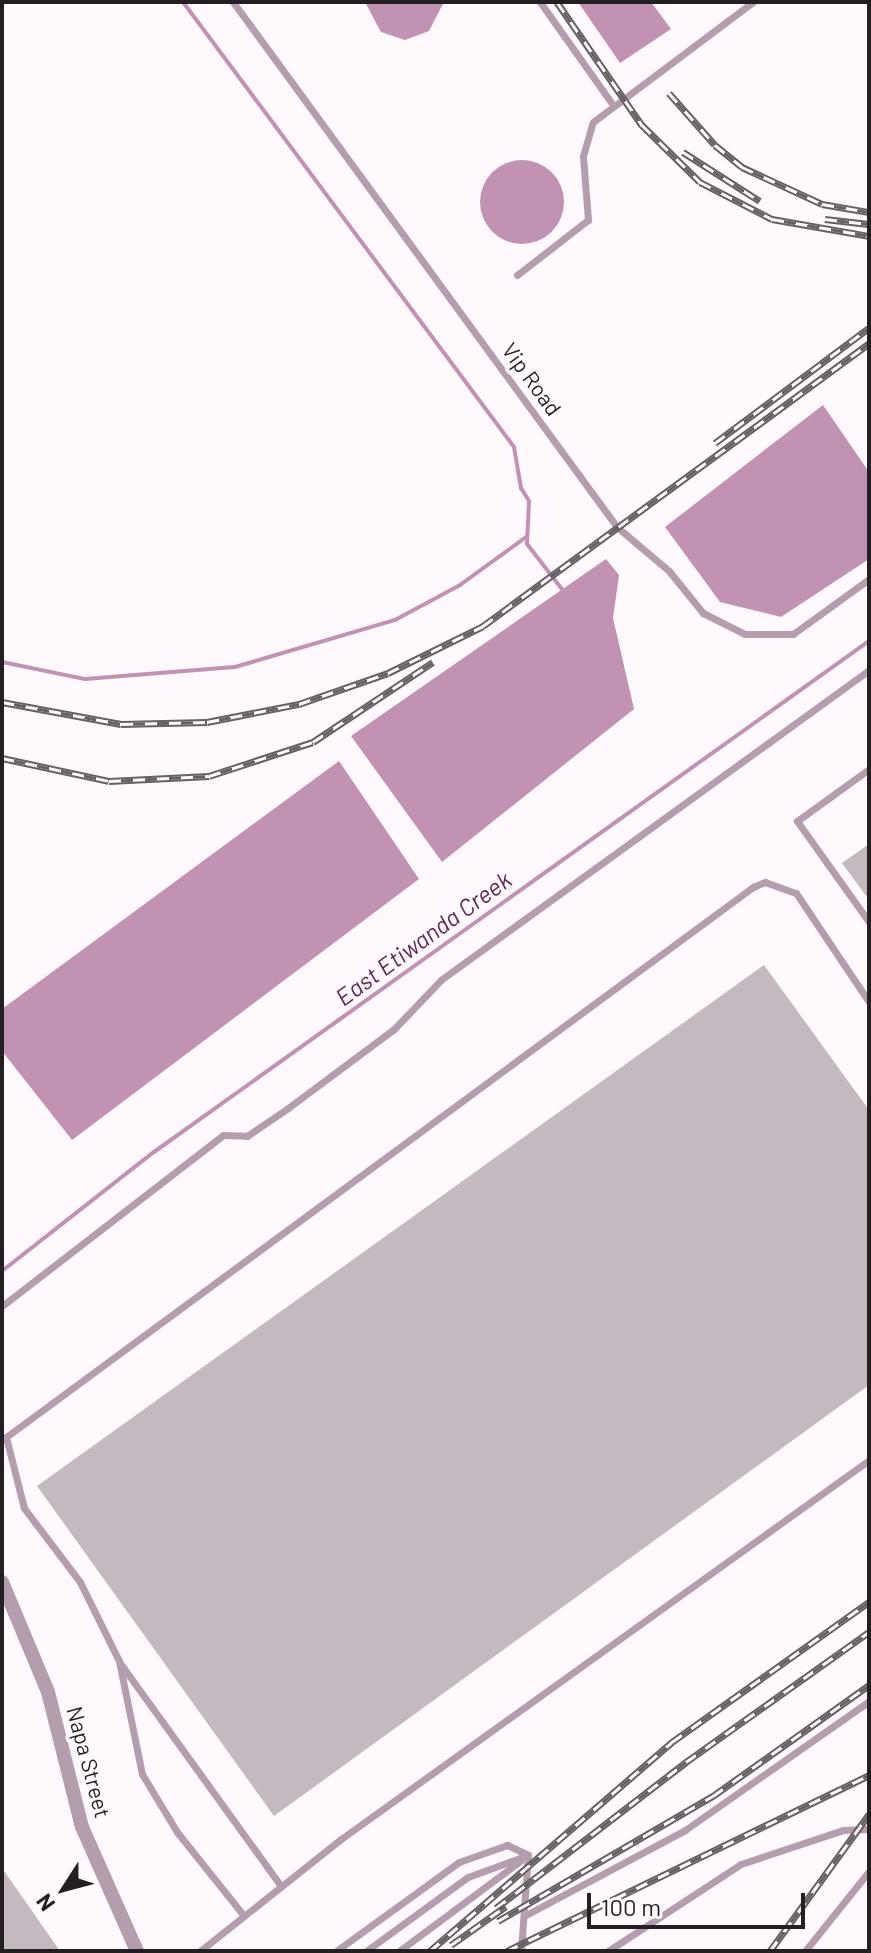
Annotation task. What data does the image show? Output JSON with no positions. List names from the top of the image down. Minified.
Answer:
{"streets":{"street":["Napa Street"],"lane":["Vip Road"]},"water":["East Etiwanda Creek"],"scale_bar":"100 m","north":"bottom left"}
